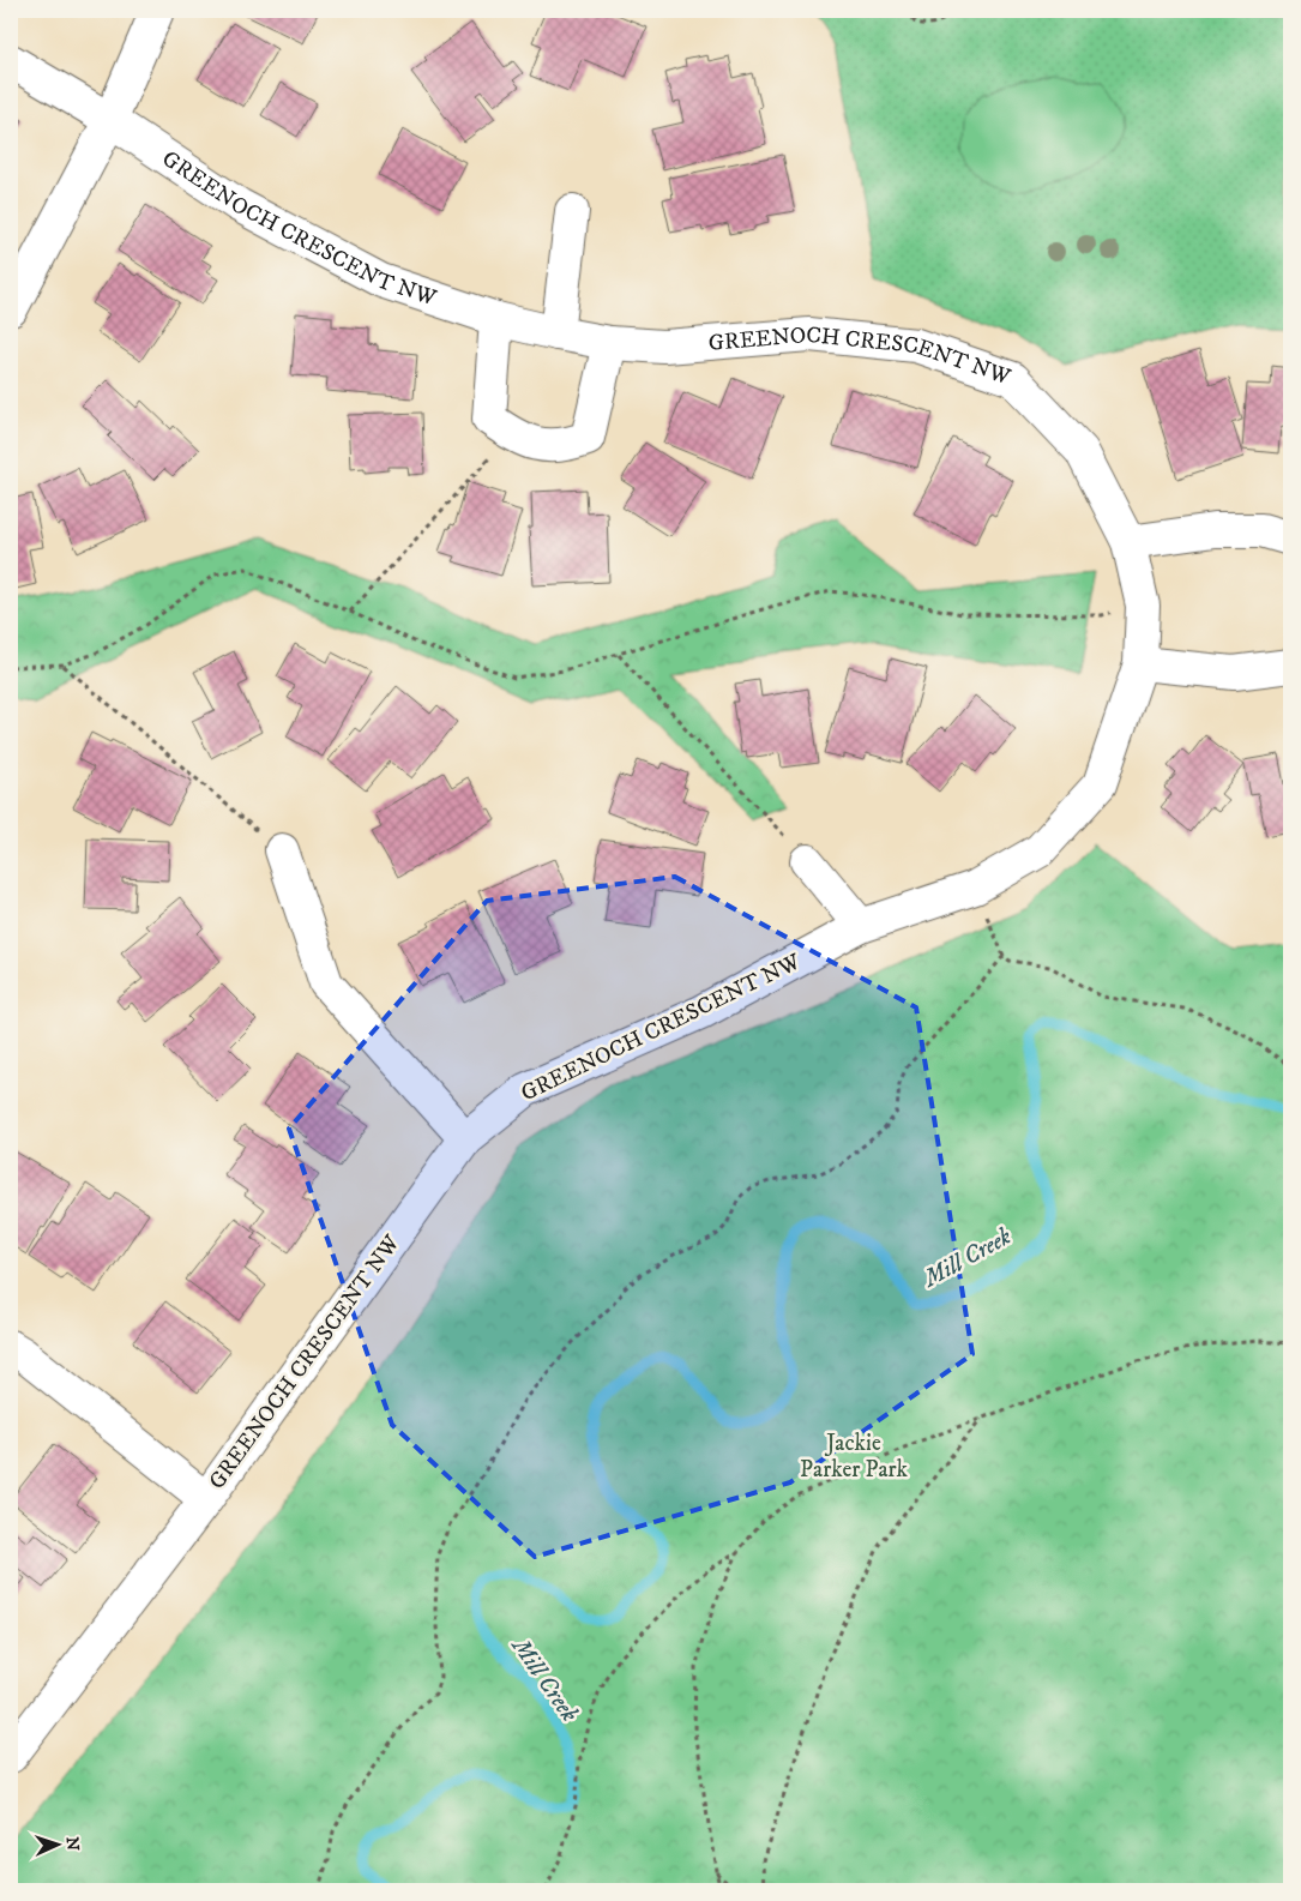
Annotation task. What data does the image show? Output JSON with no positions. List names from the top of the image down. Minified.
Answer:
{"streets":{"street":["GREENOCH CRESCENT NW"]},"water":["Mill Creek"],"parks":["Jackie Parker Park"],"north":"right"}
